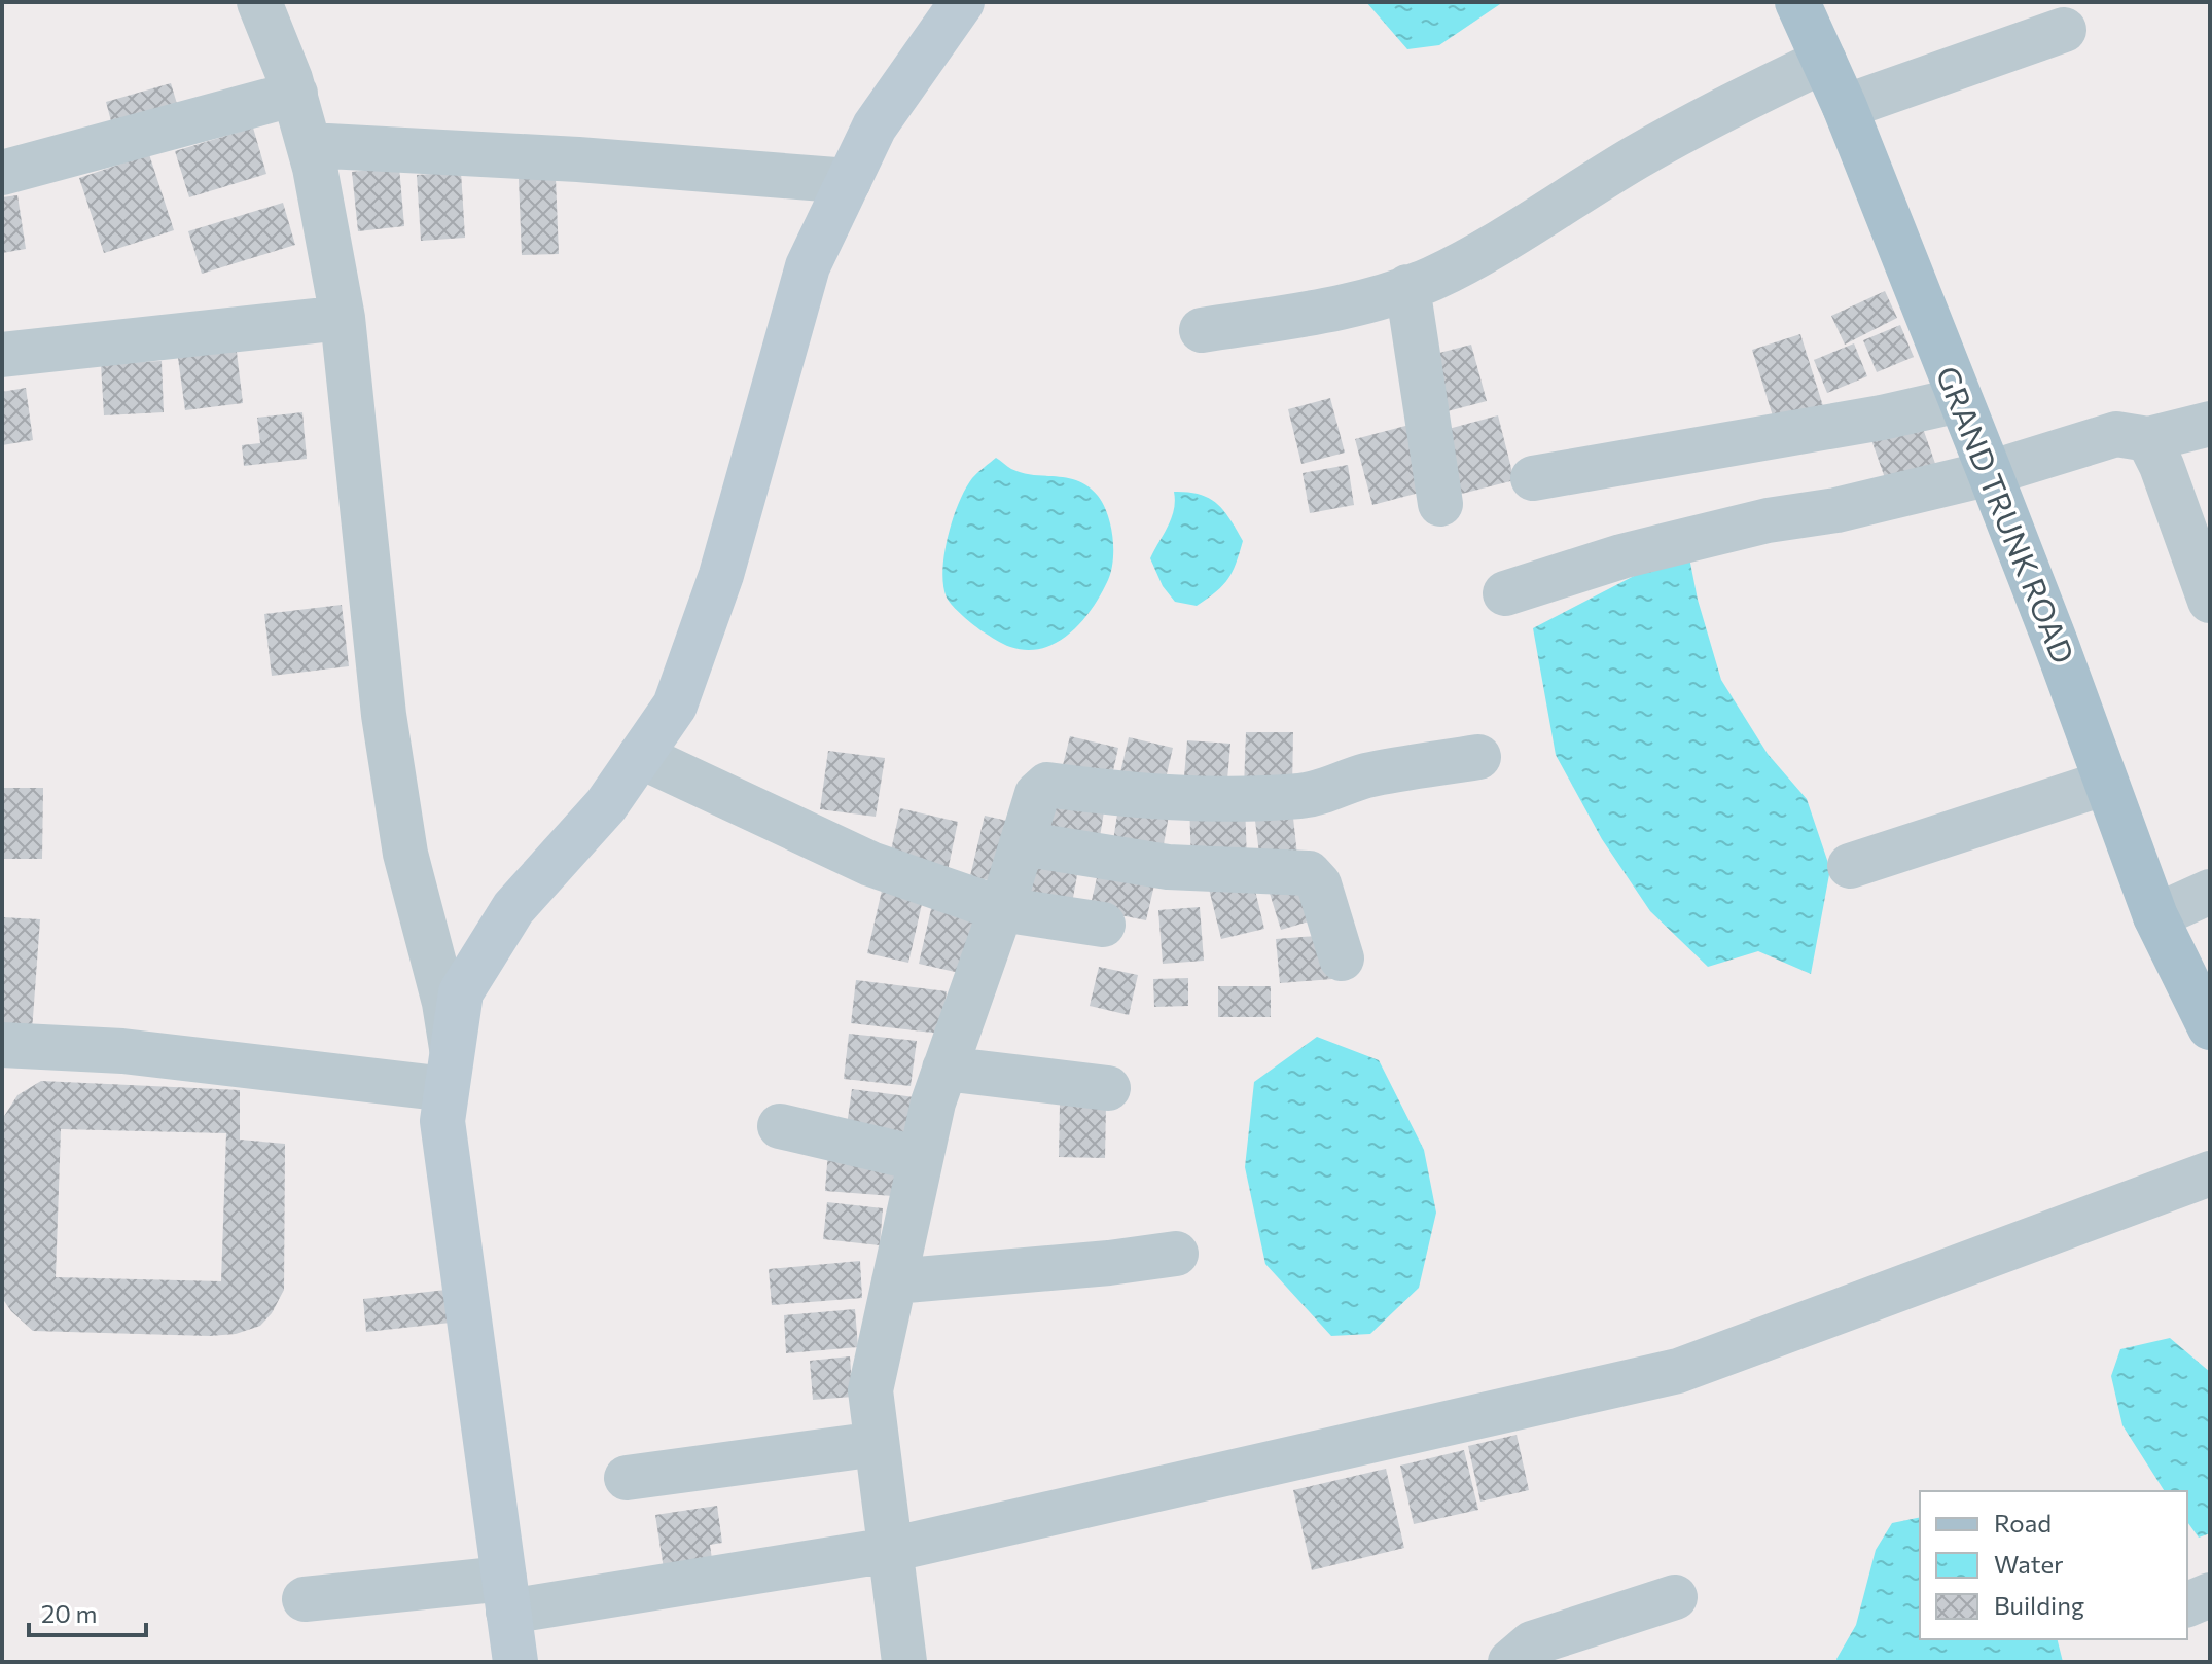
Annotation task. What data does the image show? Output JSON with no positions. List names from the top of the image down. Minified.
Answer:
{"streets":{"main road":["GRAND TRUNK ROAD"]},"legend":["Road","Water","Building"],"scale_bar":"20 m"}
